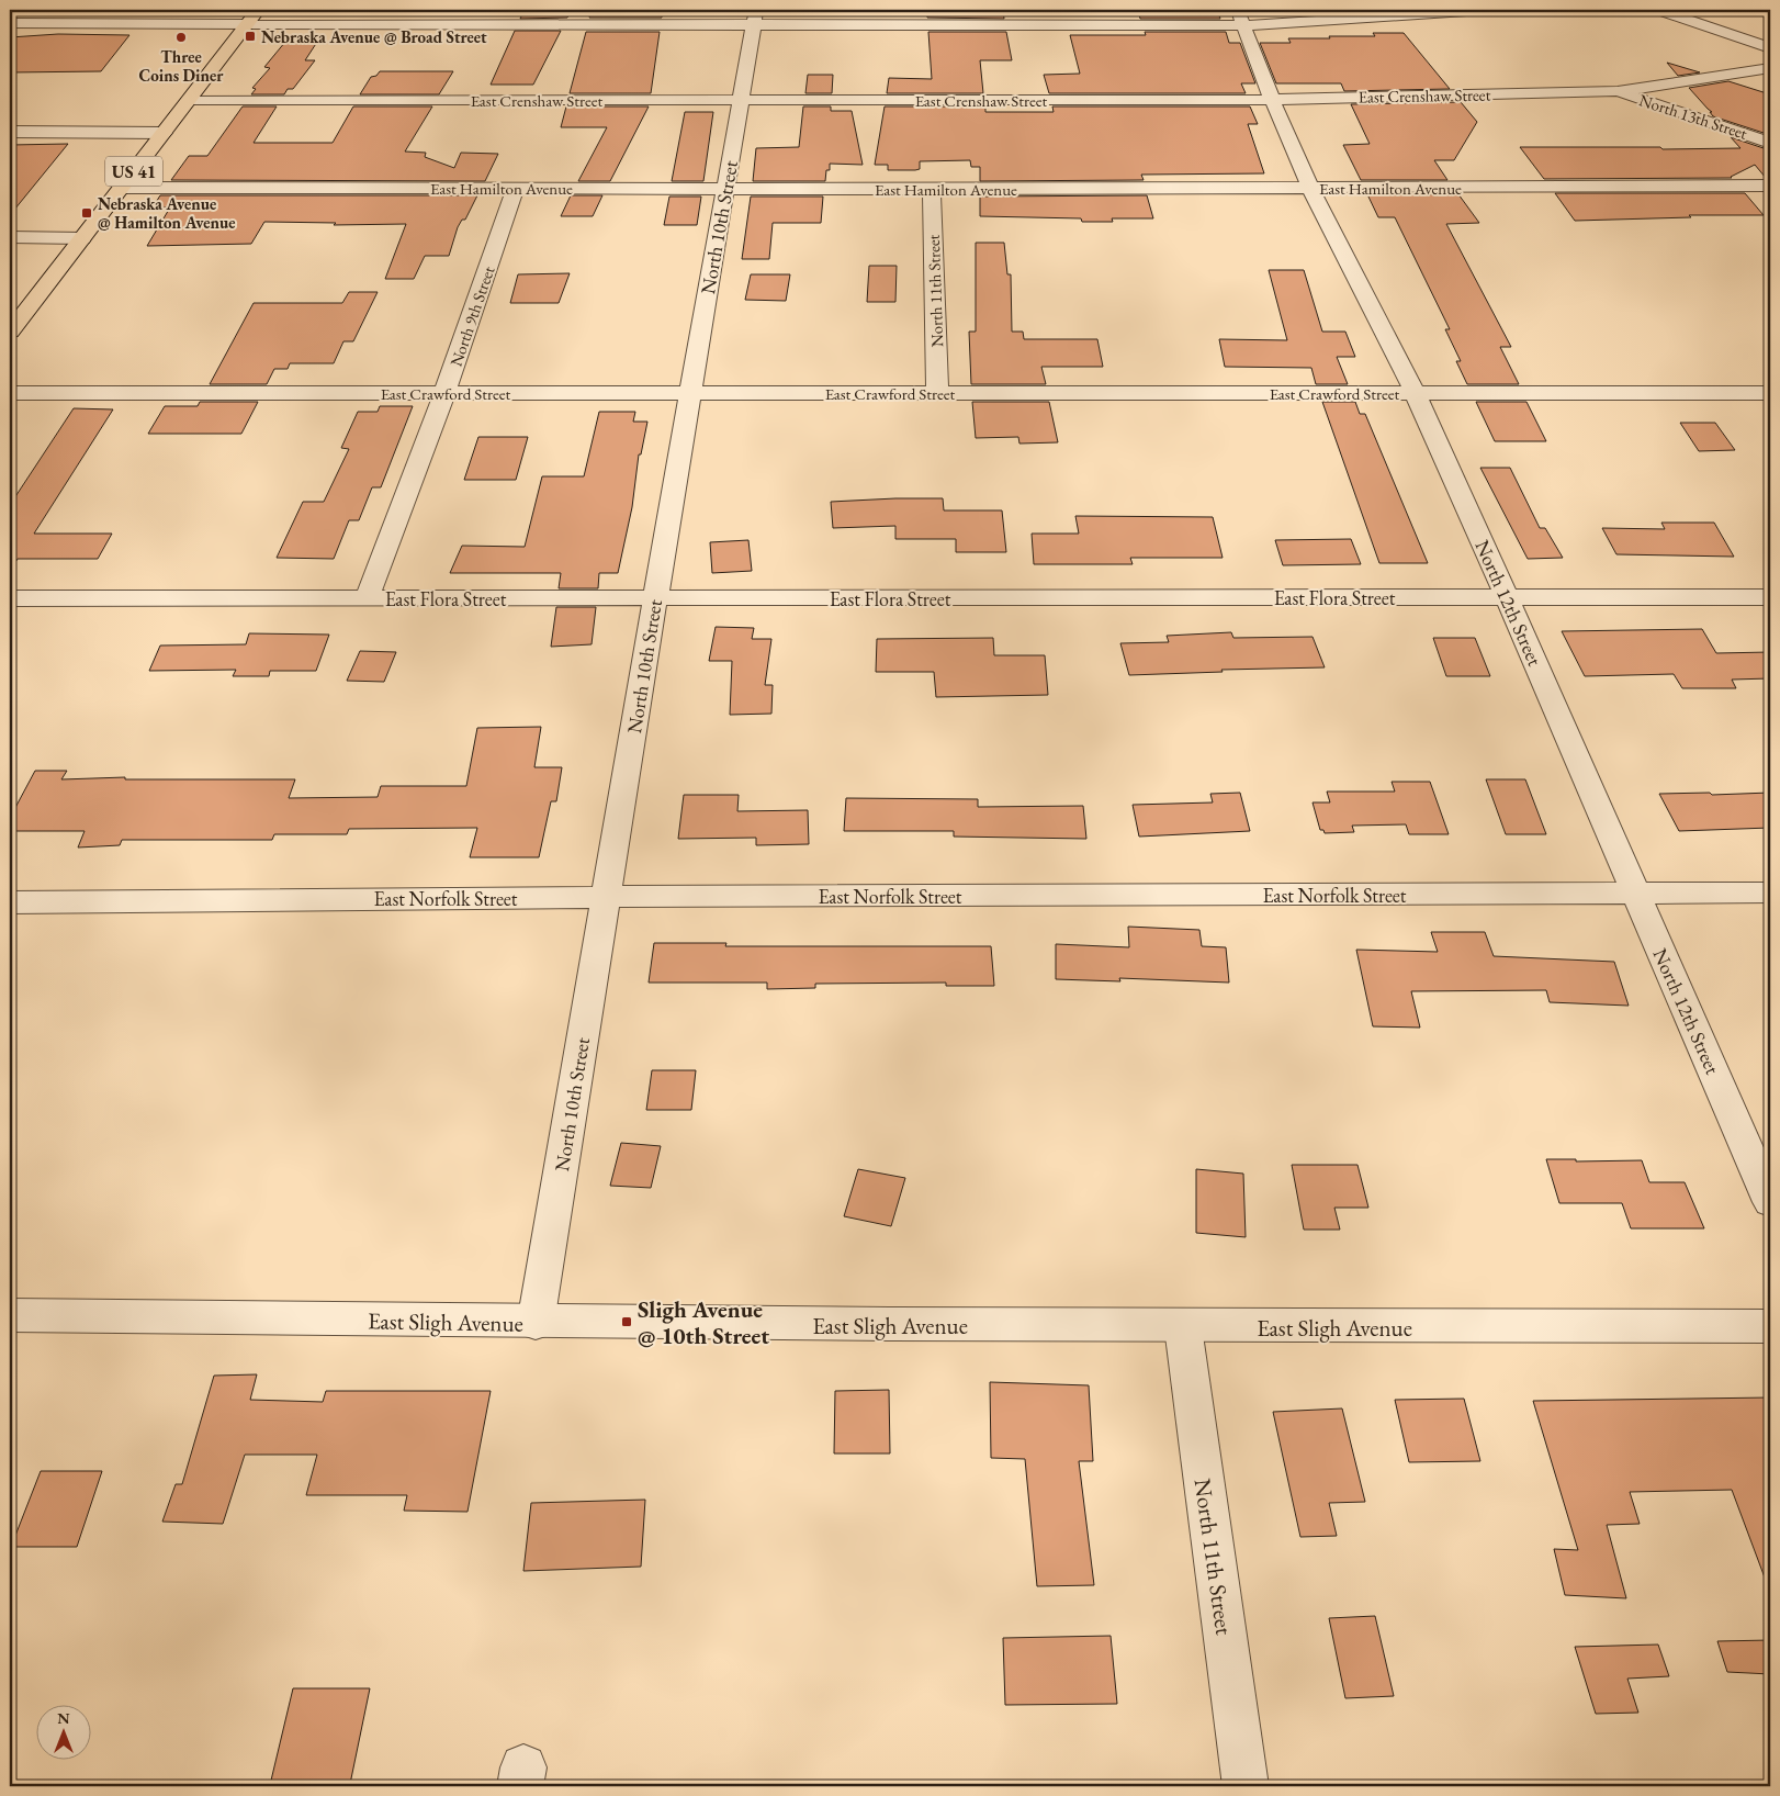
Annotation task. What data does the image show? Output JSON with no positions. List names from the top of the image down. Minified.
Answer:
{"streets":{"main road":["US 41"],"street":["East Crenshaw Street","North 13th Street","East Hamilton Avenue","North 10th Street","North 11th Street","North 9th Street","East Crawford Street","East Flora Street","North 12th Street","East Norfolk Street","East Sligh Avenue"]},"crossings":[["East Crenshaw Street","North 13th Street"],["East Crenshaw Street","US 41"],["East Crenshaw Street","North 10th Street"],["East Crenshaw Street","North 12th Street"],["US 41","East Hamilton Avenue"],["East Hamilton Avenue","North 10th Street"],["East Hamilton Avenue","North 11th Street"],["East Hamilton Avenue","North 9th Street"],["East Hamilton Avenue","North 12th Street"],["North 10th Street","East Crawford Street"],["North 10th Street","East Flora Street"],["North 10th Street","East Norfolk Street"],["North 10th Street","East Sligh Avenue"],["North 11th Street","East Crawford Street"],["North 11th Street","East Sligh Avenue"],["North 9th Street","East Crawford Street"],["North 9th Street","East Flora Street"],["East Crawford Street","North 12th Street"],["East Flora Street","North 12th Street"],["North 12th Street","East Norfolk Street"]],"places":{"transit":["Nebraska Avenue @ Broad Street","Nebraska Avenue @ Hamilton Avenue","Sligh Avenue @ 10th Street"],"other":["Three Coins Diner"]},"north":"top"}
